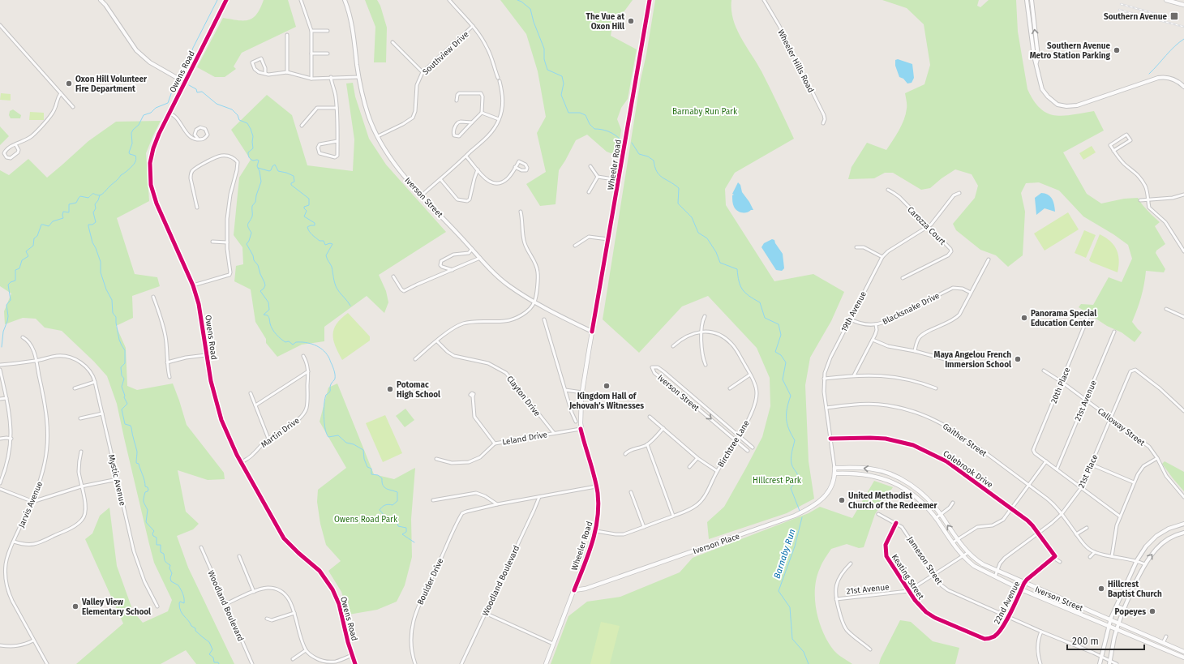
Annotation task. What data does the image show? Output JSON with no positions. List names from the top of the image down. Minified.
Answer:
{"streets":{"main road":["Wheeler Road","Iverson Street","Iverson Place"],"street":["Southview Drive","Wheeler Hills Road","Owens Road","Carozza Court","Blacksnake Drive","19th Avenue","20th Place","Clayton Drive","21st Avenue","Calloway Street","Martin Drive","Leland Drive","Gaither Street","Birchtree Lane","Colebrook Drive","21st Place","Mystic Avenue","Jarvis Avenue","Jameson Street","Keating Street","Woodland Boulevard","Boulder Drive","22nd Avenue"]},"crossings":[["Southview Drive","Iverson Street"],["Owens Road","Martin Drive"],["Wheeler Road","Iverson Street"],["Wheeler Road","Leland Drive"],["Wheeler Road","Birchtree Lane"],["Wheeler Road","Iverson Place"],["Wheeler Road","Boulder Drive"],["Iverson Street","19th Avenue"],["Iverson Street","21st Avenue"],["Iverson Street","Birchtree Lane"],["Iverson Street","21st Place"],["Iverson Street","Iverson Place"],["Iverson Street","22nd Avenue"],["Carozza Court","19th Avenue"],["Blacksnake Drive","19th Avenue"],["19th Avenue","Gaither Street"],["19th Avenue","Colebrook Drive"],["19th Avenue","Iverson Place"],["20th Place","Calloway Street"],["Clayton Drive","Leland Drive"],["21st Avenue","Calloway Street"],["21st Avenue","Jameson Street"],["21st Avenue","Keating Street"],["Calloway Street","21st Place"],["Gaither Street","21st Place"],["Colebrook Drive","21st Place"],["Colebrook Drive","22nd Avenue"],["Mystic Avenue","Jarvis Avenue"],["Jameson Street","Keating Street"],["Jameson Street","22nd Avenue"],["Keating Street","22nd Avenue"],["Woodland Boulevard","Boulder Drive"]],"water":["Barnaby Run"],"parks":["Barnaby Run Park","Hillcrest Park","Owens Road Park"],"places":{"transit":["Southern Avenue"],"other":["The Vue at Oxon Hill","Southern Avenue Metro Station Parking","Oxon Hill Volunteer Fire Department","Panorama Special Education Center","Maya Angelou French Immersion School","Kingdom Hall of Jehovah’s Witnesses","Potomac High School","United Methodist Church of the Redeemer","Hillcrest Baptist Church","Valley View Elementary School","Popeyes"]},"scale_bar":"200 m"}
